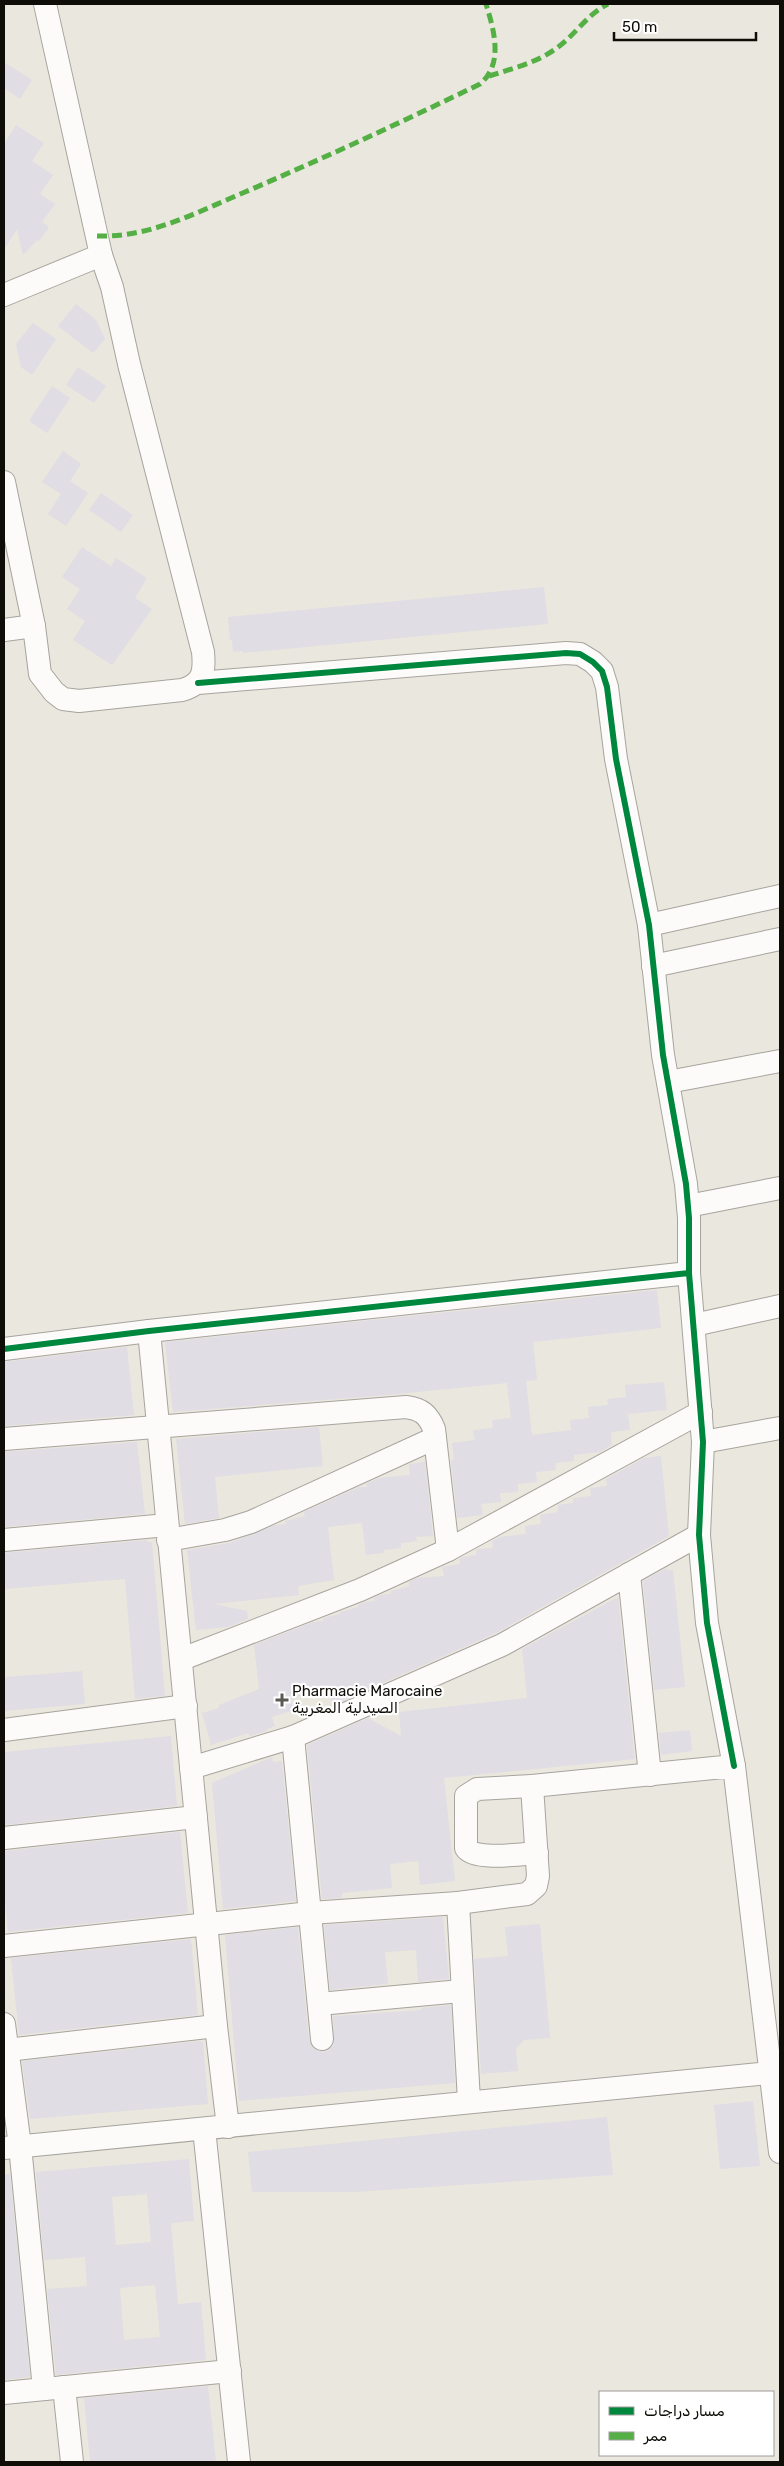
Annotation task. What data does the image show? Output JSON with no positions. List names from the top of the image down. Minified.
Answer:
{"places":{"health":["Pharmacie Marocaine الصيدلية المغربية"]},"legend":["مسار دراجات","ممر"],"scale_bar":"50 m"}
